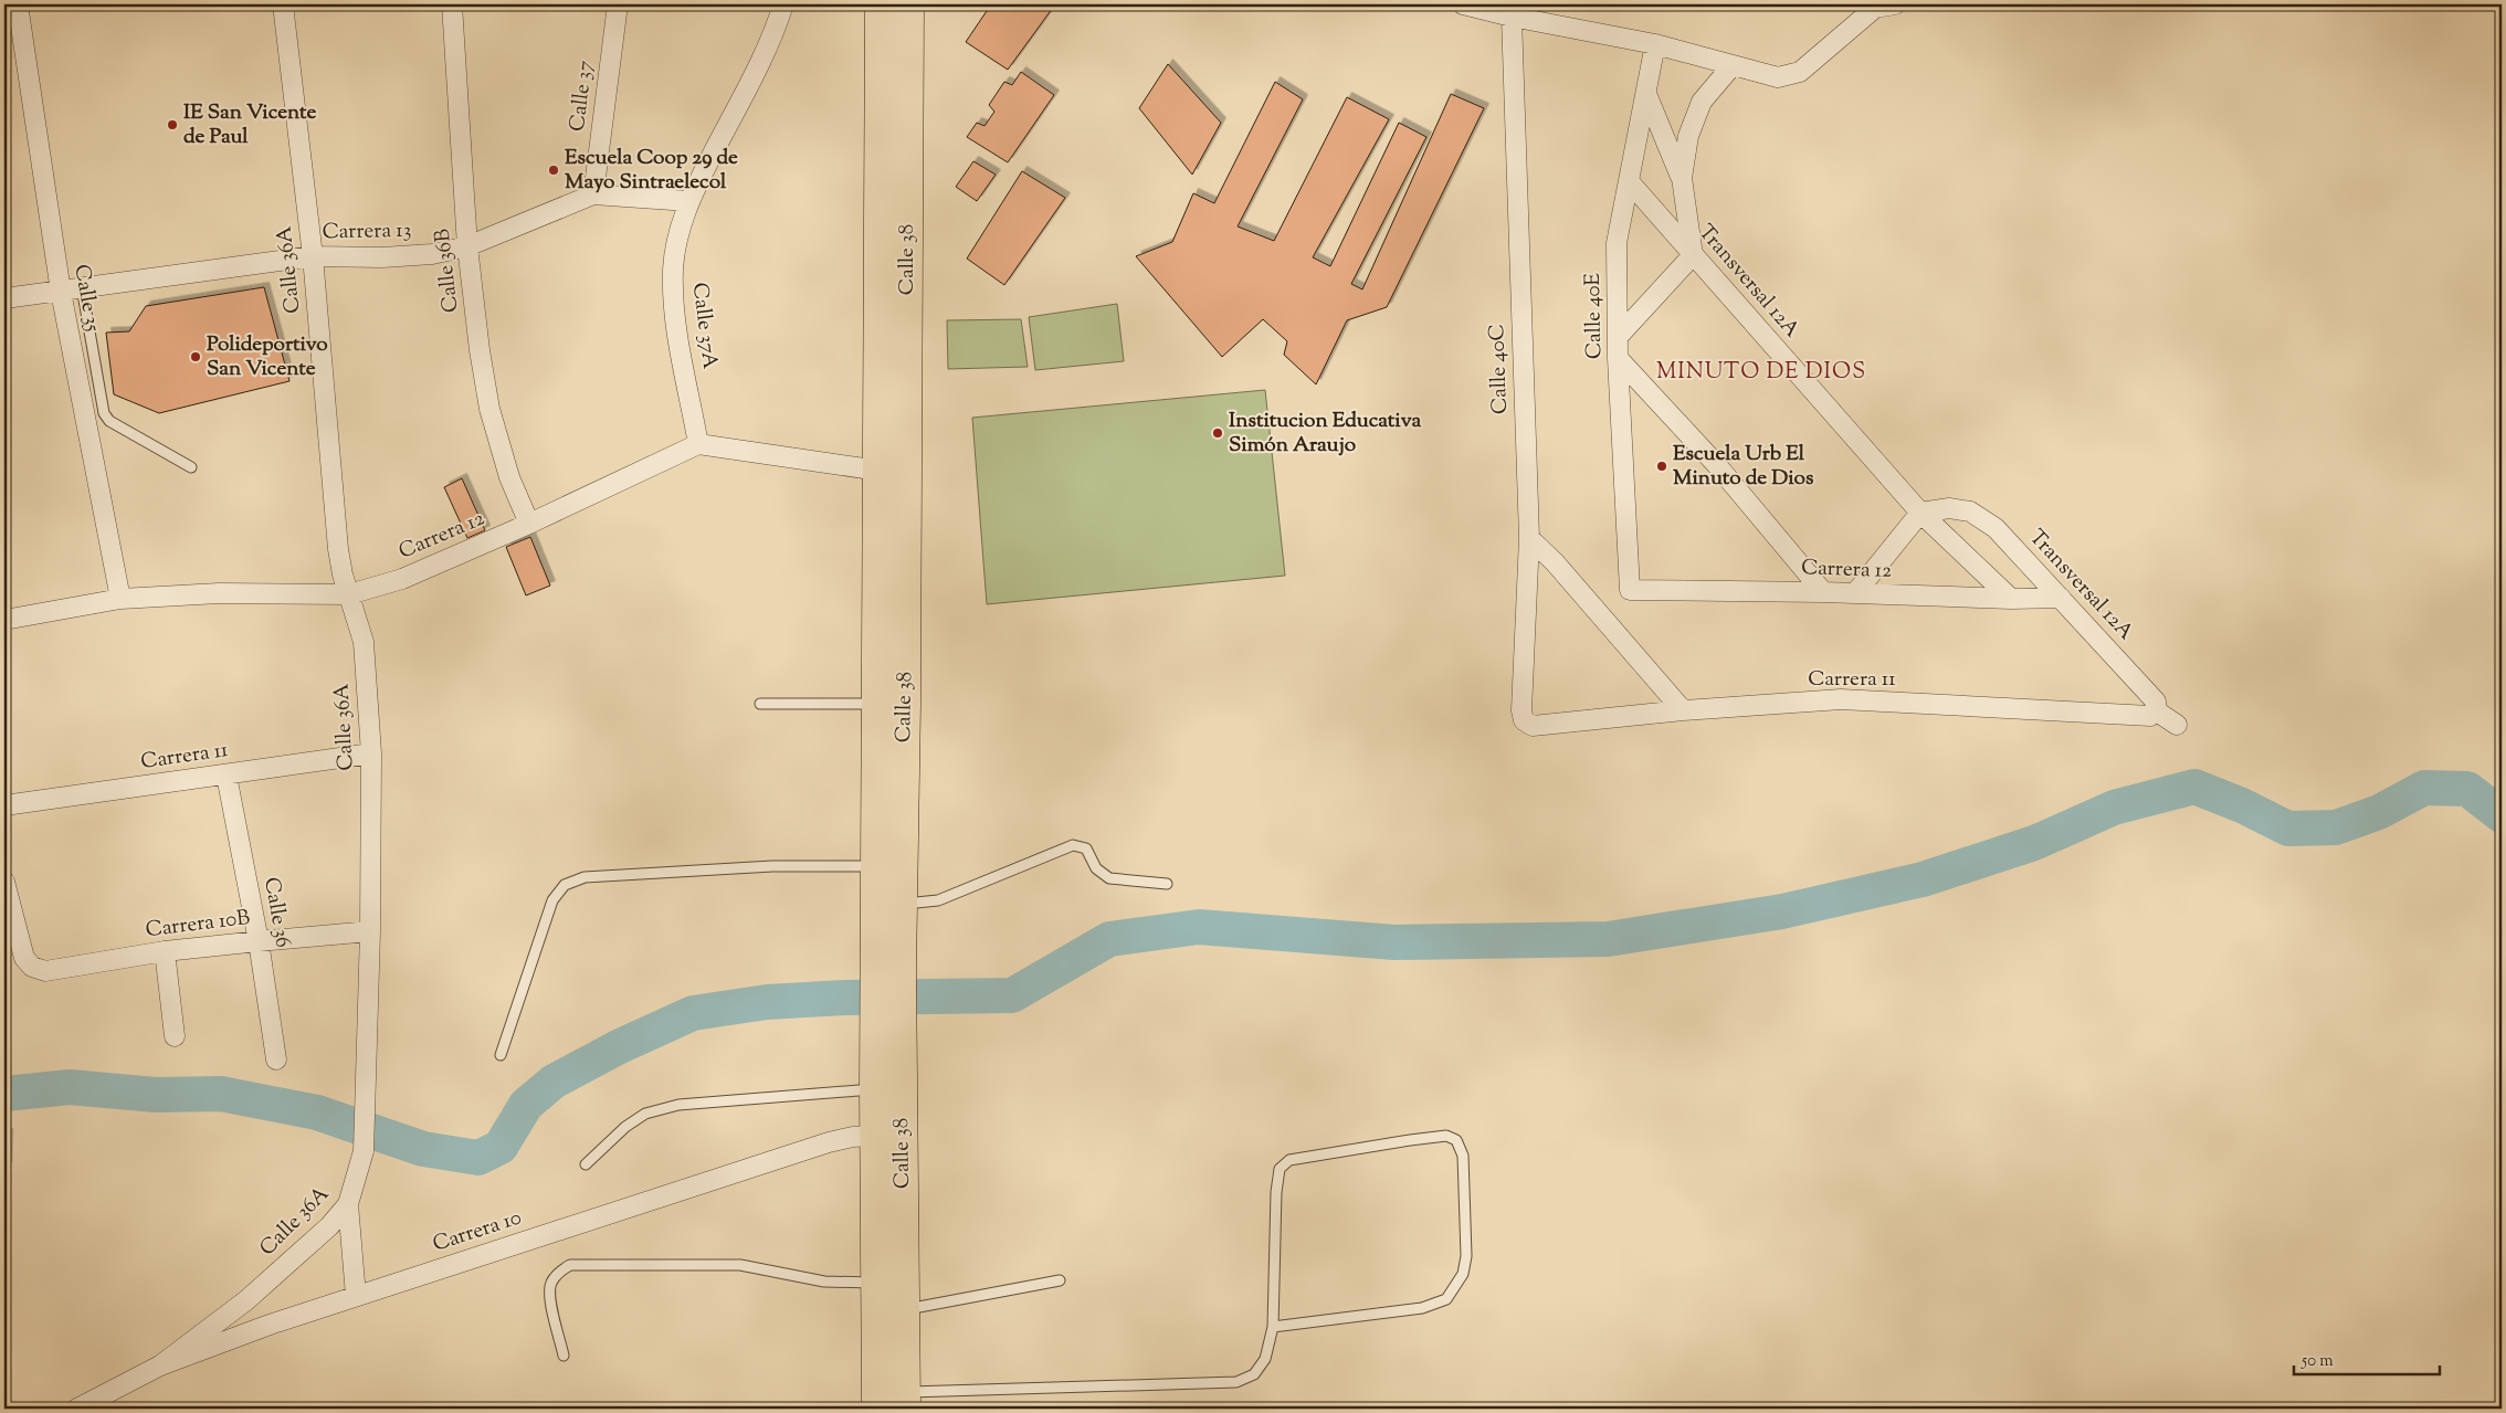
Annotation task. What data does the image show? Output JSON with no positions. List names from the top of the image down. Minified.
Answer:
{"streets":{"highway":["Calle 38"],"street":["Calle 37","Carrera 13","Calle 36A","Calle 36B","Transversal 12A","Calle 35","Calle 40E","Calle 37A","Calle 40C","Carrera 12","Carrera 11","Calle 36","Carrera 10B","Carrera 10"]},"crossings":[["Calle 37","Carrera 13"],["Carrera 13","Calle 36A"],["Carrera 13","Calle 36B"],["Carrera 13","Calle 35"],["Carrera 13","Calle 37A"],["Calle 38","Carrera 10"],["Calle 36A","Carrera 12"],["Calle 36A","Carrera 11"],["Calle 36A","Carrera 10B"],["Calle 36A","Carrera 10"],["Calle 36B","Carrera 12"],["Transversal 12A","Calle 40E"],["Transversal 12A","Carrera 12"],["Transversal 12A","Carrera 11"],["Calle 35","Carrera 12"],["Calle 40E","Carrera 12"],["Calle 37A","Carrera 12"],["Calle 40C","Carrera 11"],["Carrera 11","Calle 36"],["Calle 36","Carrera 10B"]],"districts":["MINUTO DE DIOS"],"places":["IE San Vicente de Paul","Escuela Coop 29 de Mayo Sintraelecol","Polideportivo San Vicente","Institucion Educativa Simón Araujo","Escuela Urb El Minuto de Dios"],"scale_bar":"50 m"}
